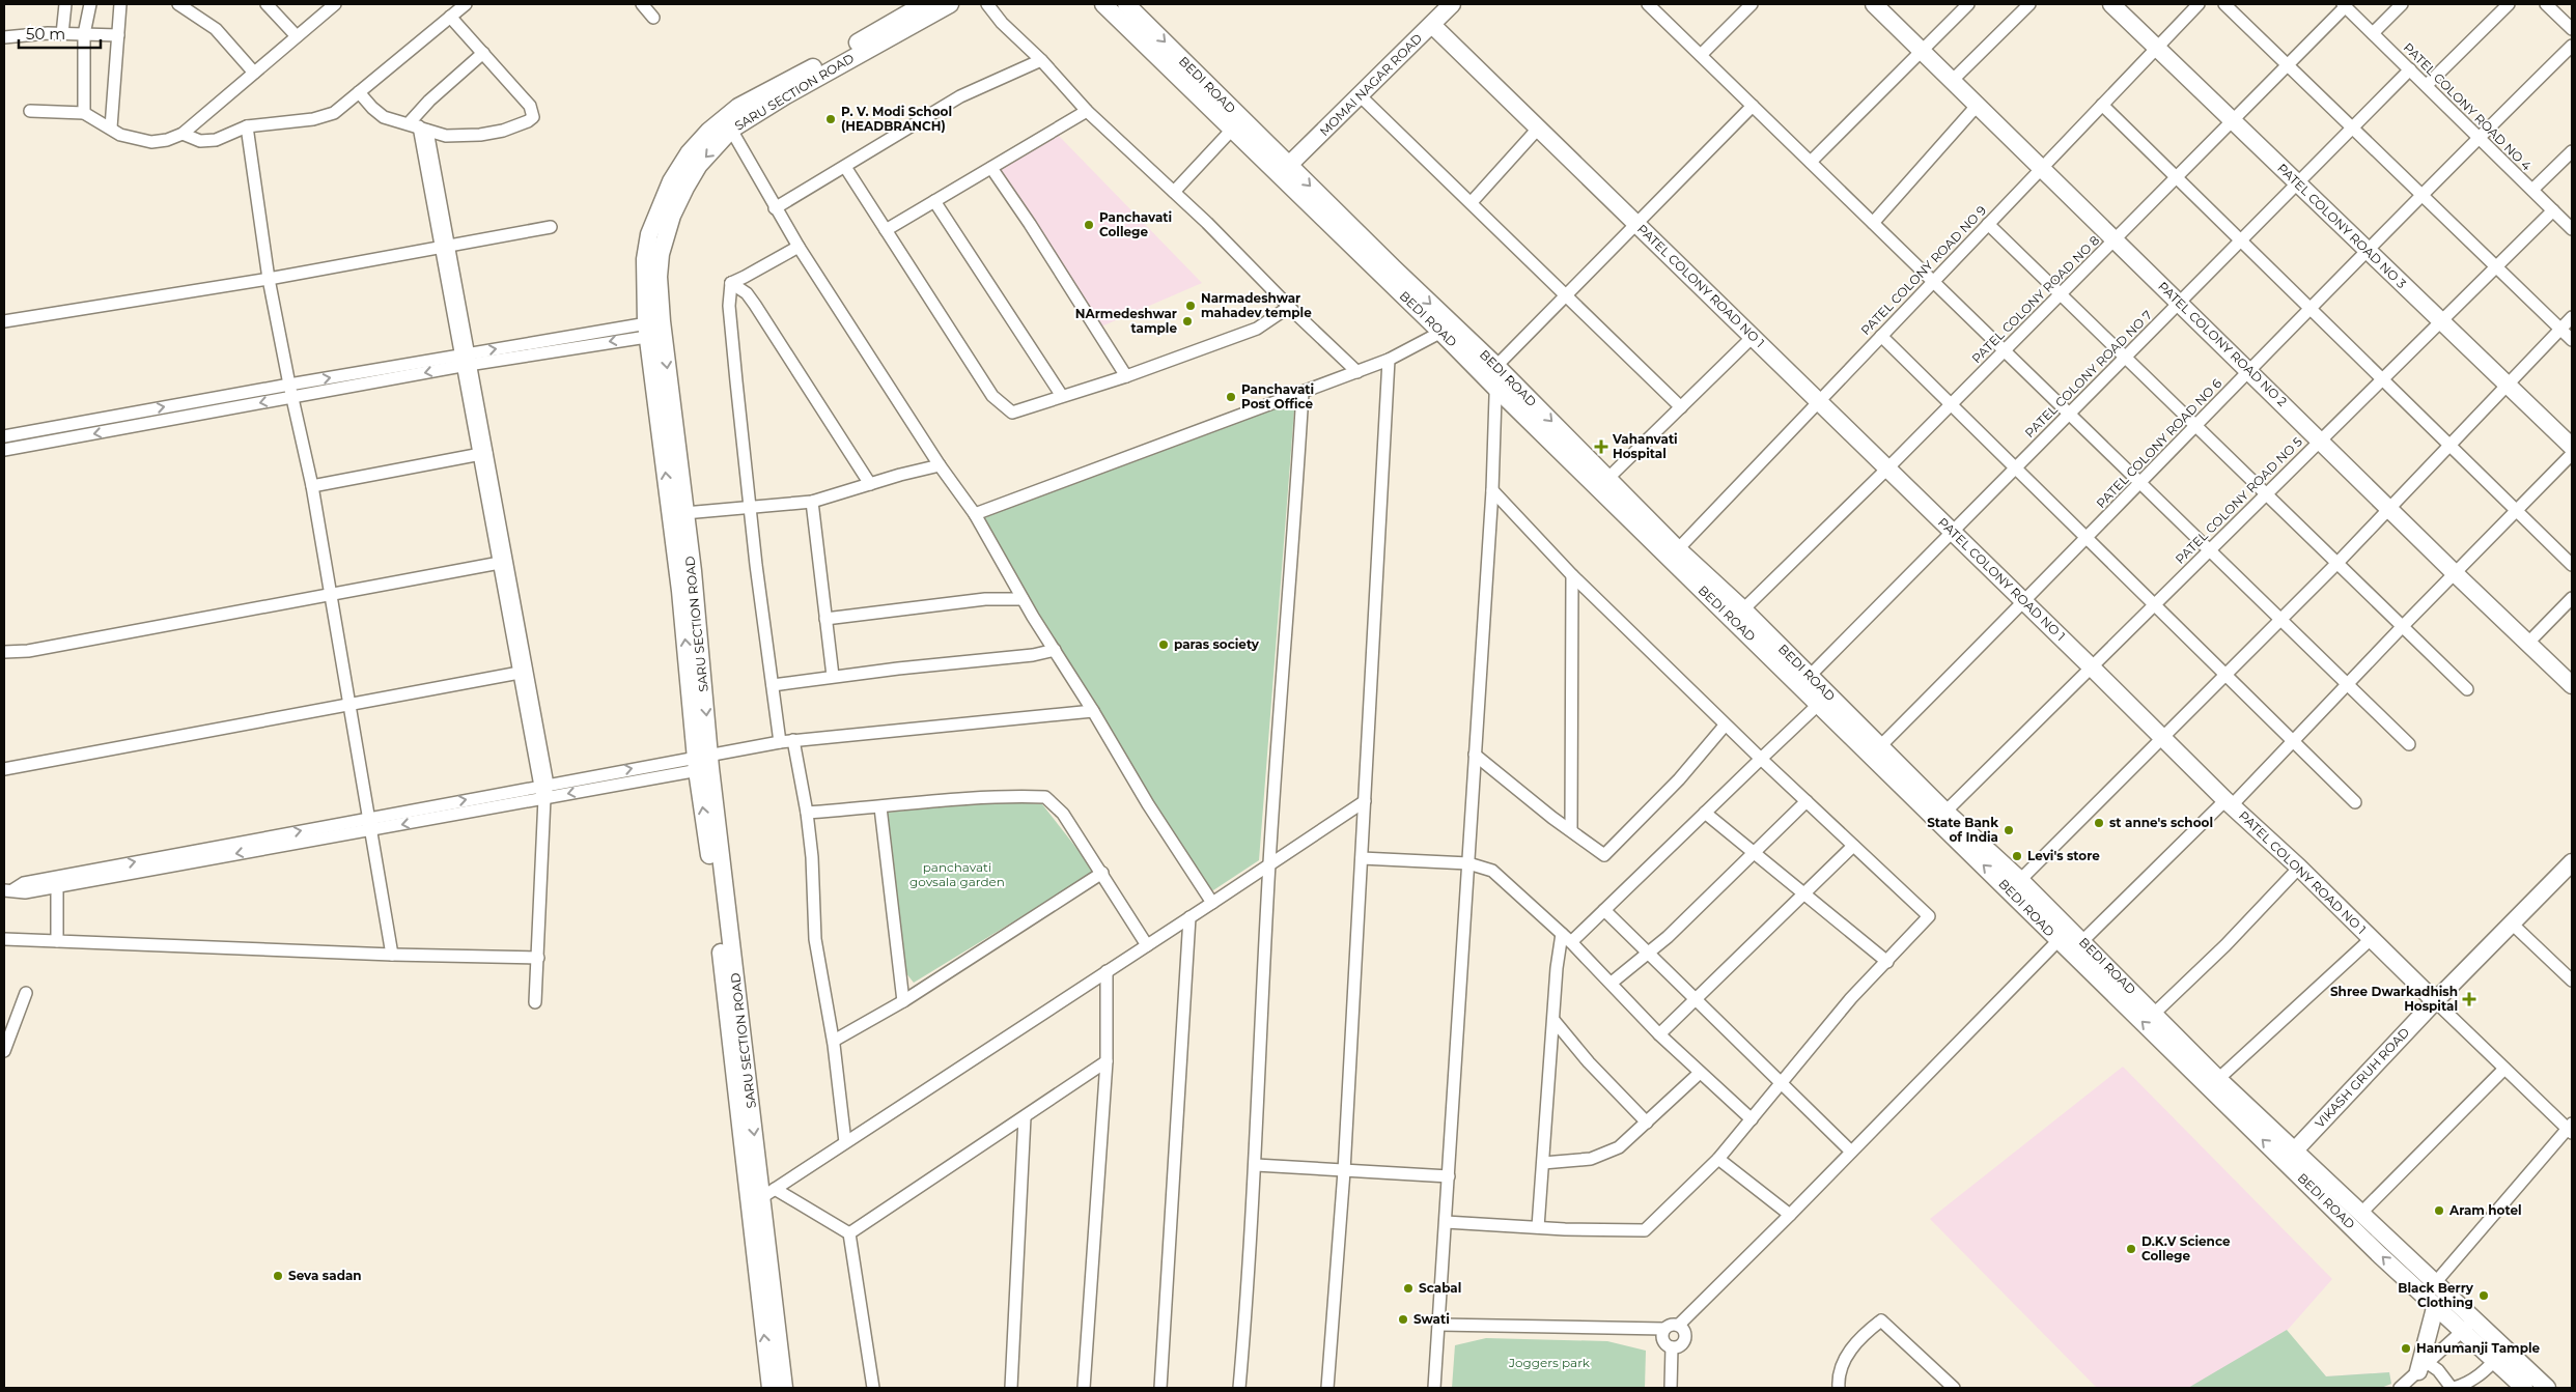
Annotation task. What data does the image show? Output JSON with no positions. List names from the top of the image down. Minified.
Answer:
{"streets":{"street":["BEDI ROAD","MOMAI NAGAR ROAD","SARU SECTION ROAD","PATEL COLONY ROAD NO 4","PATEL COLONY ROAD NO 3","PATEL COLONY ROAD NO 9","PATEL COLONY ROAD NO 1","PATEL COLONY ROAD NO 8","PATEL COLONY ROAD NO 2","PATEL COLONY ROAD NO 7","PATEL COLONY ROAD NO 6","PATEL COLONY ROAD NO 5","VIKASH GRUH ROAD"]},"crossings":[["BEDI ROAD","MOMAI NAGAR ROAD"],["BEDI ROAD","PATEL COLONY ROAD NO 9"],["BEDI ROAD","PATEL COLONY ROAD NO 8"],["BEDI ROAD","PATEL COLONY ROAD NO 7"],["BEDI ROAD","PATEL COLONY ROAD NO 6"],["BEDI ROAD","PATEL COLONY ROAD NO 5"],["BEDI ROAD","VIKASH GRUH ROAD"],["MOMAI NAGAR ROAD","PATEL COLONY ROAD NO 1"],["PATEL COLONY ROAD NO 4","PATEL COLONY ROAD NO 8"],["PATEL COLONY ROAD NO 4","PATEL COLONY ROAD NO 7"],["PATEL COLONY ROAD NO 4","PATEL COLONY ROAD NO 6"],["PATEL COLONY ROAD NO 4","PATEL COLONY ROAD NO 5"],["PATEL COLONY ROAD NO 3","PATEL COLONY ROAD NO 9"],["PATEL COLONY ROAD NO 3","PATEL COLONY ROAD NO 8"],["PATEL COLONY ROAD NO 3","PATEL COLONY ROAD NO 7"],["PATEL COLONY ROAD NO 3","PATEL COLONY ROAD NO 6"],["PATEL COLONY ROAD NO 3","PATEL COLONY ROAD NO 5"],["PATEL COLONY ROAD NO 9","PATEL COLONY ROAD NO 1"],["PATEL COLONY ROAD NO 9","PATEL COLONY ROAD NO 2"],["PATEL COLONY ROAD NO 1","PATEL COLONY ROAD NO 8"],["PATEL COLONY ROAD NO 1","PATEL COLONY ROAD NO 7"],["PATEL COLONY ROAD NO 1","PATEL COLONY ROAD NO 6"],["PATEL COLONY ROAD NO 1","PATEL COLONY ROAD NO 5"],["PATEL COLONY ROAD NO 1","VIKASH GRUH ROAD"],["PATEL COLONY ROAD NO 8","PATEL COLONY ROAD NO 2"],["PATEL COLONY ROAD NO 2","PATEL COLONY ROAD NO 7"],["PATEL COLONY ROAD NO 2","PATEL COLONY ROAD NO 6"],["PATEL COLONY ROAD NO 2","PATEL COLONY ROAD NO 5"]],"parks":["panchavati govsala garden","Joggers park"],"places":{"other":["P. V. Modi School (HEADBRANCH)","Panchavati College","Narmadeshwar mahadev temple","NArmedeshwar tample","Panchavati Post Office","paras society","st anne's school","State Bank of India","Levi's store","Aram hotel","D.K.V Science College","Seva sadan","Scabal","Black Berry Clothing","Swati","Hanumanji Tample"],"health":["Vahanvati Hospital","Shree Dwarkadhish Hospital"]},"scale_bar":"50 m"}
